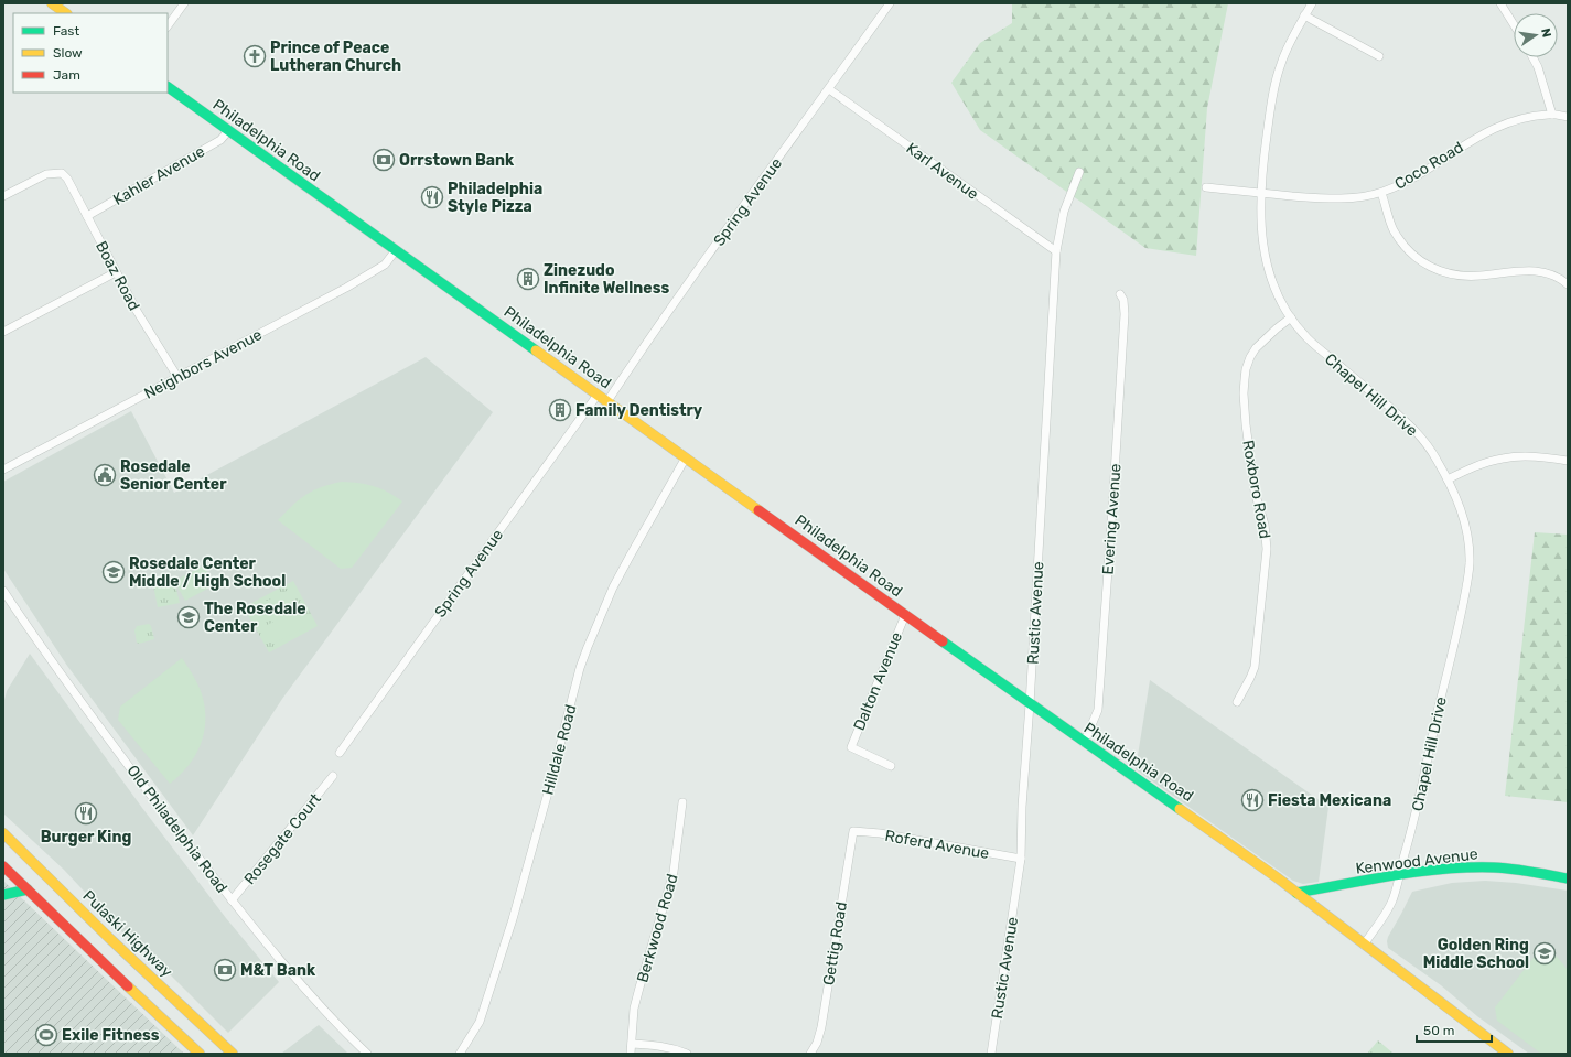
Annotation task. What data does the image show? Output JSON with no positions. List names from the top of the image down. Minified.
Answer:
{"streets":{"main road":["Philadelphia Road","Kenwood Avenue","Pulaski Highway"],"street":["Coco Road","Karl Avenue","Kahler Avenue","Spring Avenue","Boaz Road","Neighbors Avenue","Chapel Hill Drive","Roxboro Road","Evering Avenue","Rustic Avenue","Dalton Avenue","Hilldale Road","Old Philadelphia Road","Rosegate Court","Roferd Avenue","Berkwood Road","Gettig Road"]},"crossings":[["Philadelphia Road","Kahler Avenue"],["Philadelphia Road","Spring Avenue"],["Philadelphia Road","Neighbors Avenue"],["Philadelphia Road","Chapel Hill Drive"],["Philadelphia Road","Evering Avenue"],["Philadelphia Road","Rustic Avenue"],["Philadelphia Road","Dalton Avenue"],["Philadelphia Road","Hilldale Road"],["Philadelphia Road","Kenwood Avenue"],["Coco Road","Chapel Hill Drive"],["Karl Avenue","Spring Avenue"],["Karl Avenue","Rustic Avenue"],["Kahler Avenue","Boaz Road"],["Boaz Road","Neighbors Avenue"],["Chapel Hill Drive","Roxboro Road"],["Chapel Hill Drive","Kenwood Avenue"],["Rustic Avenue","Roferd Avenue"],["Old Philadelphia Road","Rosegate Court"],["Roferd Avenue","Gettig Road"]],"places":{"church":["Prince of Peace Lutheran Church"],"bank":["Orrstown Bank","M&T Bank"],"restaurant":["Philadelphia Style Pizza","Fiesta Mexicana","Burger King"],"building":["Zinezudo Infinite Wellness","Family Dentistry"],"public building":["Rosedale Senior Center"],"school or university":["Rosedale Center Middle / High School","The Rosedale Center","Golden Ring Middle School"],"sports":["Exile Fitness"]},"legend":["Fast","Slow","Jam"],"scale_bar":"50 m","north":"right"}
